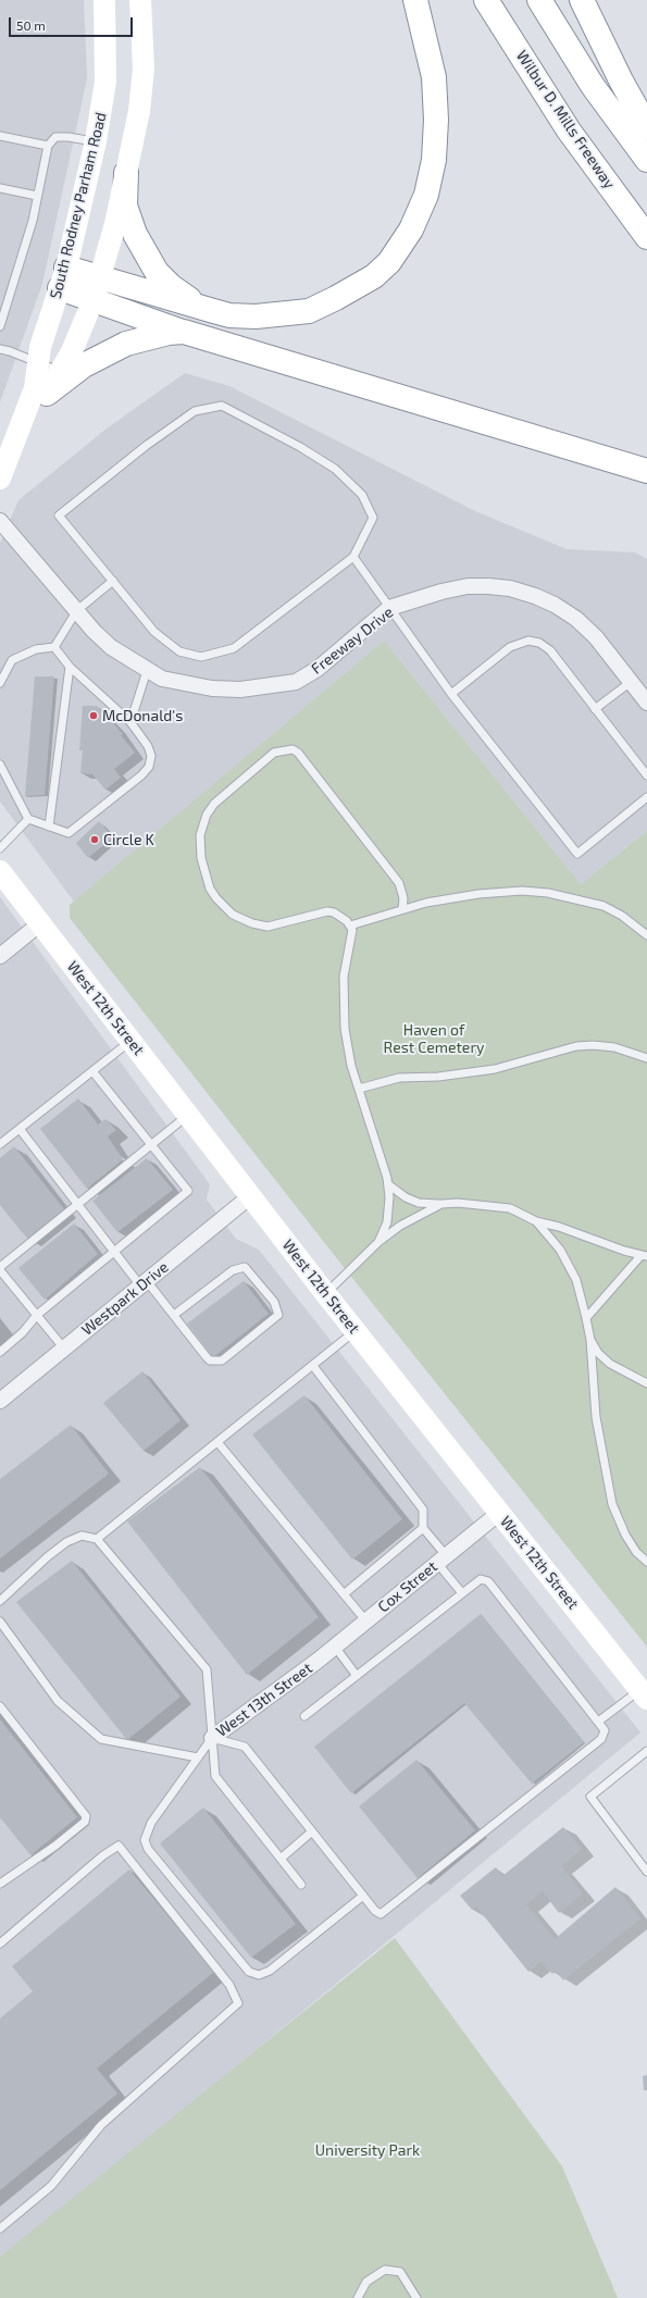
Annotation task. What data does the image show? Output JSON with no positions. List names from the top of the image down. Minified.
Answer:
{"streets":{"highway":["Wilbur D. Mills Freeway"],"main road":["South Rodney Parham Road","West 12th Street"],"street":["Freeway Drive","Westpark Drive","Cox Street","West 13th Street"]},"crossings":[["West 12th Street","Westpark Drive"],["West 12th Street","Cox Street"],["Cox Street","West 13th Street"]],"parks":["Haven of Rest Cemetery","University Park"],"places":["McDonald's","Circle K"],"scale_bar":"50 m"}
